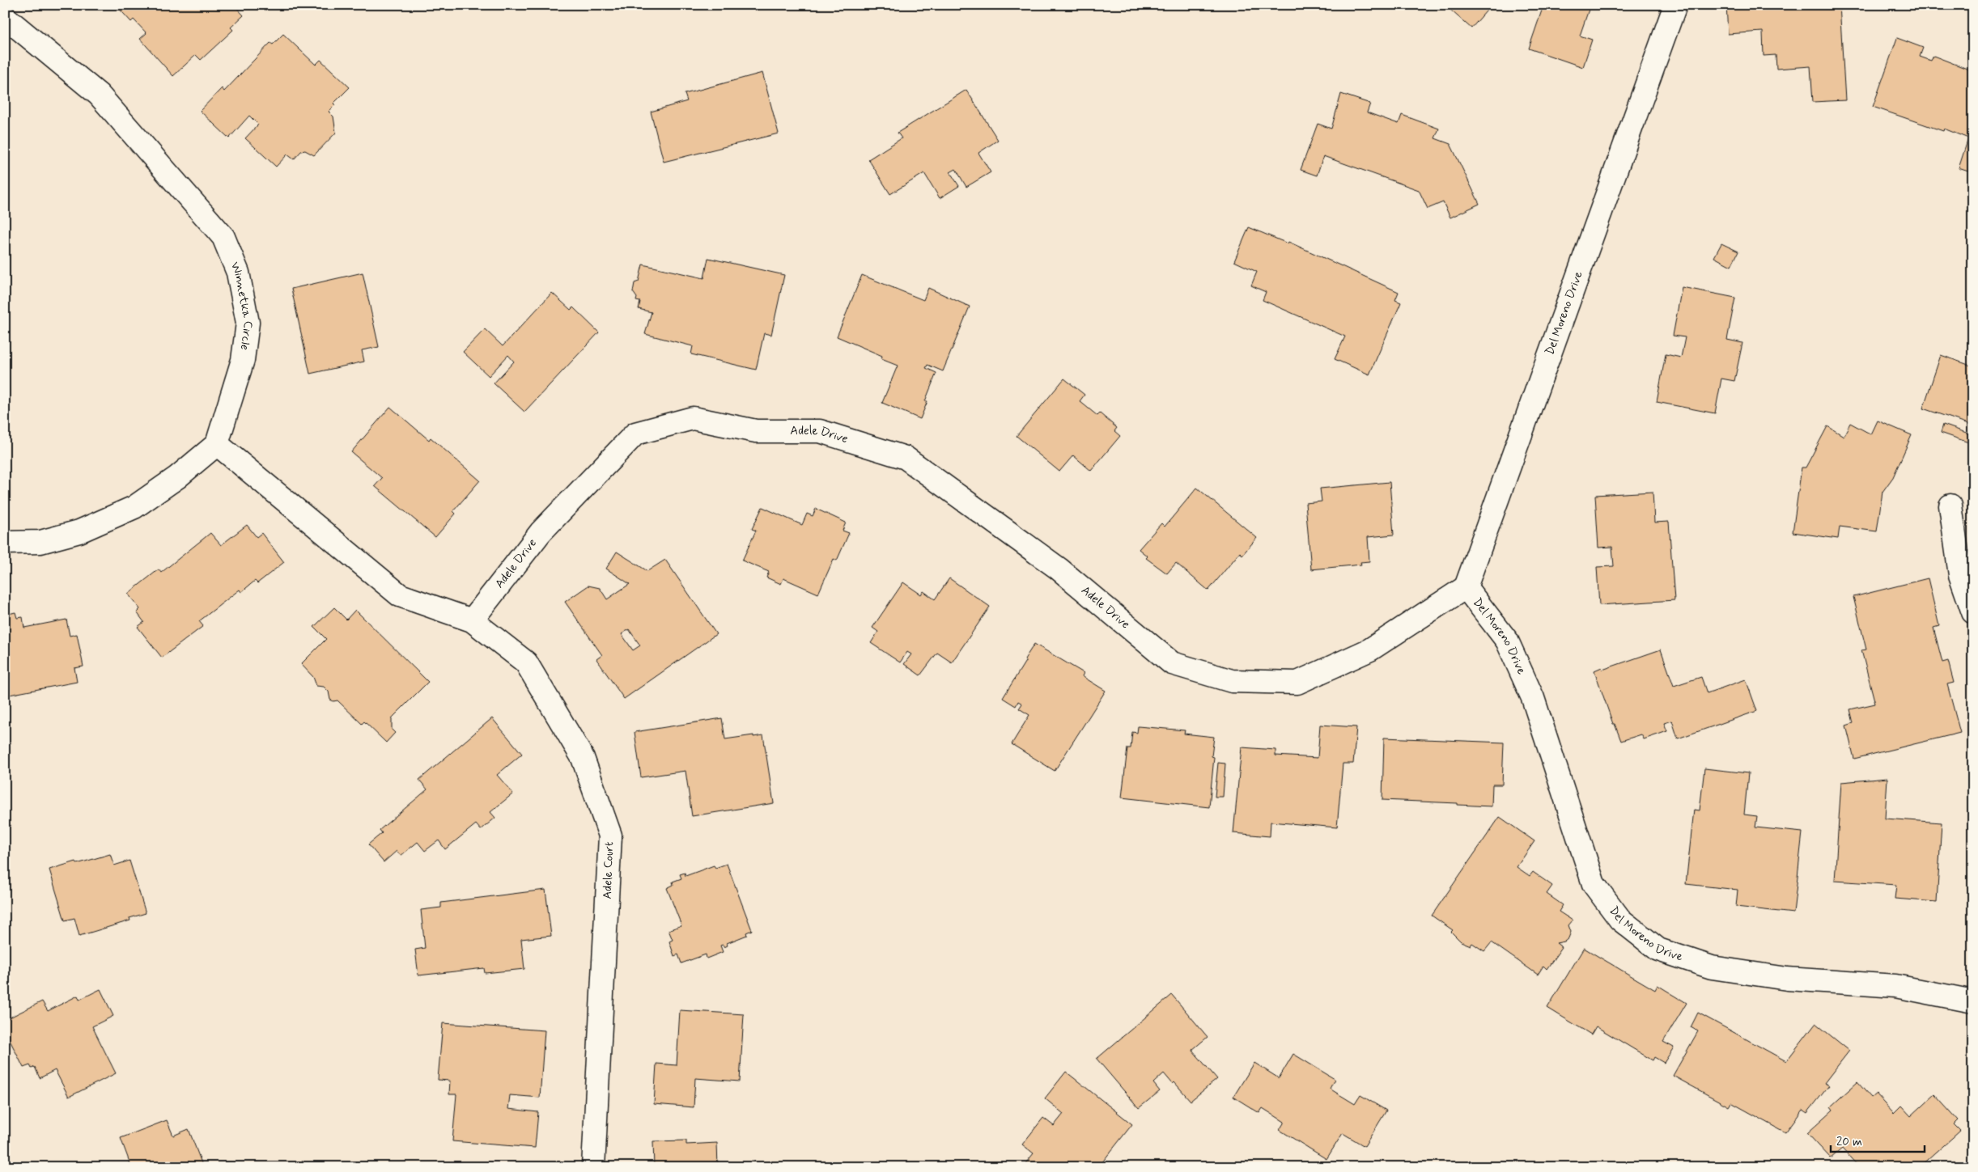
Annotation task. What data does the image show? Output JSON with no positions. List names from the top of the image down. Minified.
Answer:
{"streets":{"street":["Winnetka Circle","Del Moreno Drive","Adele Drive","Adele Court"]},"crossings":[["Del Moreno Drive","Adele Drive"],["Adele Drive","Adele Court"]],"scale_bar":"20 m"}
